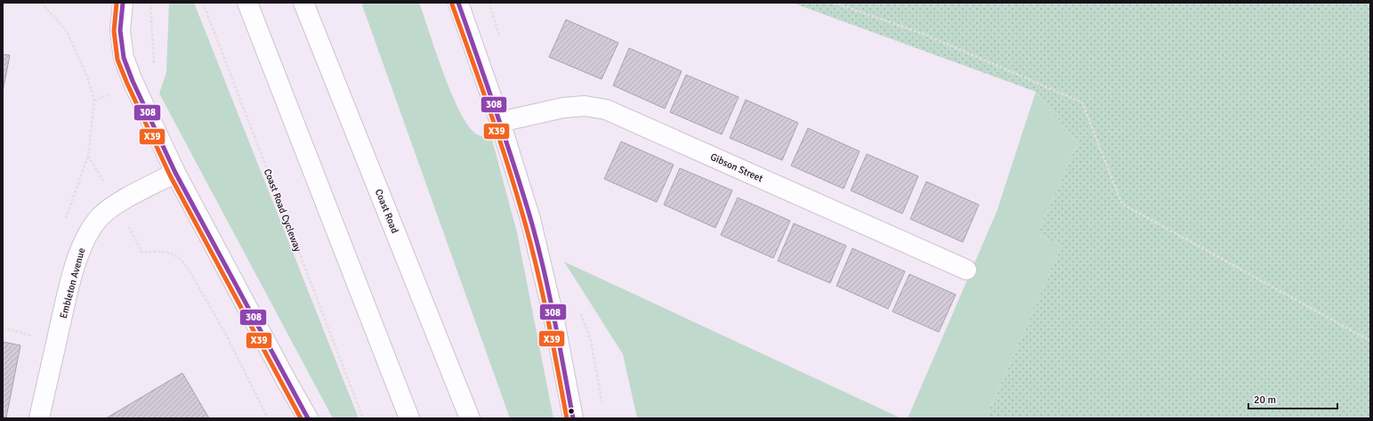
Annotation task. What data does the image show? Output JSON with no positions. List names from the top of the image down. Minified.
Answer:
{"streets":{"main road":["Gibson Street","Coast Road","Embleton Avenue"],"path":["Coast Road Cycleway"]},"lines":["transit line 308","transit line X39"],"scale_bar":"20 m"}
